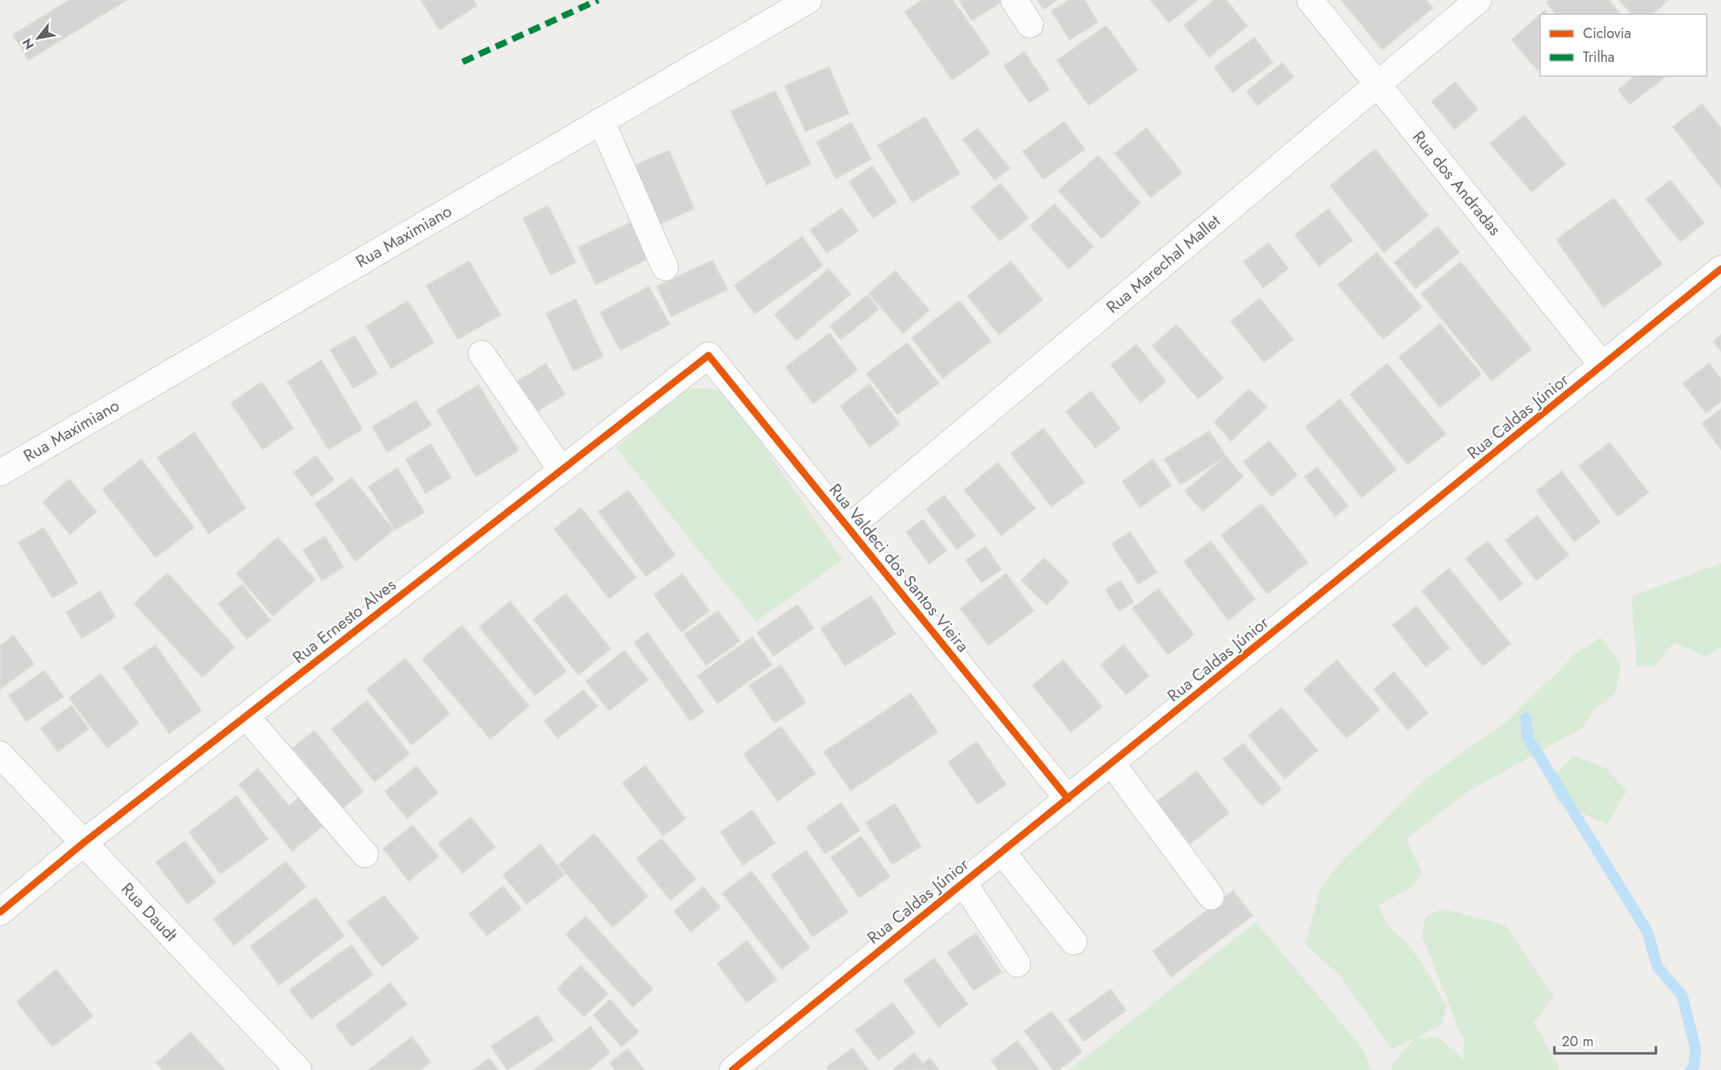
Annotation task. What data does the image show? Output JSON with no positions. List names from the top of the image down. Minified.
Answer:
{"streets":{"street":["Rua dos Andradas","Rua Maximiano","Rua Marechal Mallet","Rua Caldas Júnior","Rua Valdeci dos Santos Vieira","Rua Ernesto Alves","Rua Daudt"]},"crossings":[["Rua dos Andradas","Rua Marechal Mallet"],["Rua dos Andradas","Rua Caldas Júnior"],["Rua Marechal Mallet","Rua Valdeci dos Santos Vieira"],["Rua Caldas Júnior","Rua Valdeci dos Santos Vieira"],["Rua Valdeci dos Santos Vieira","Rua Ernesto Alves"],["Rua Ernesto Alves","Rua Daudt"]],"legend":["Ciclovia","Trilha"],"scale_bar":"20 m","north":"bottom left"}
